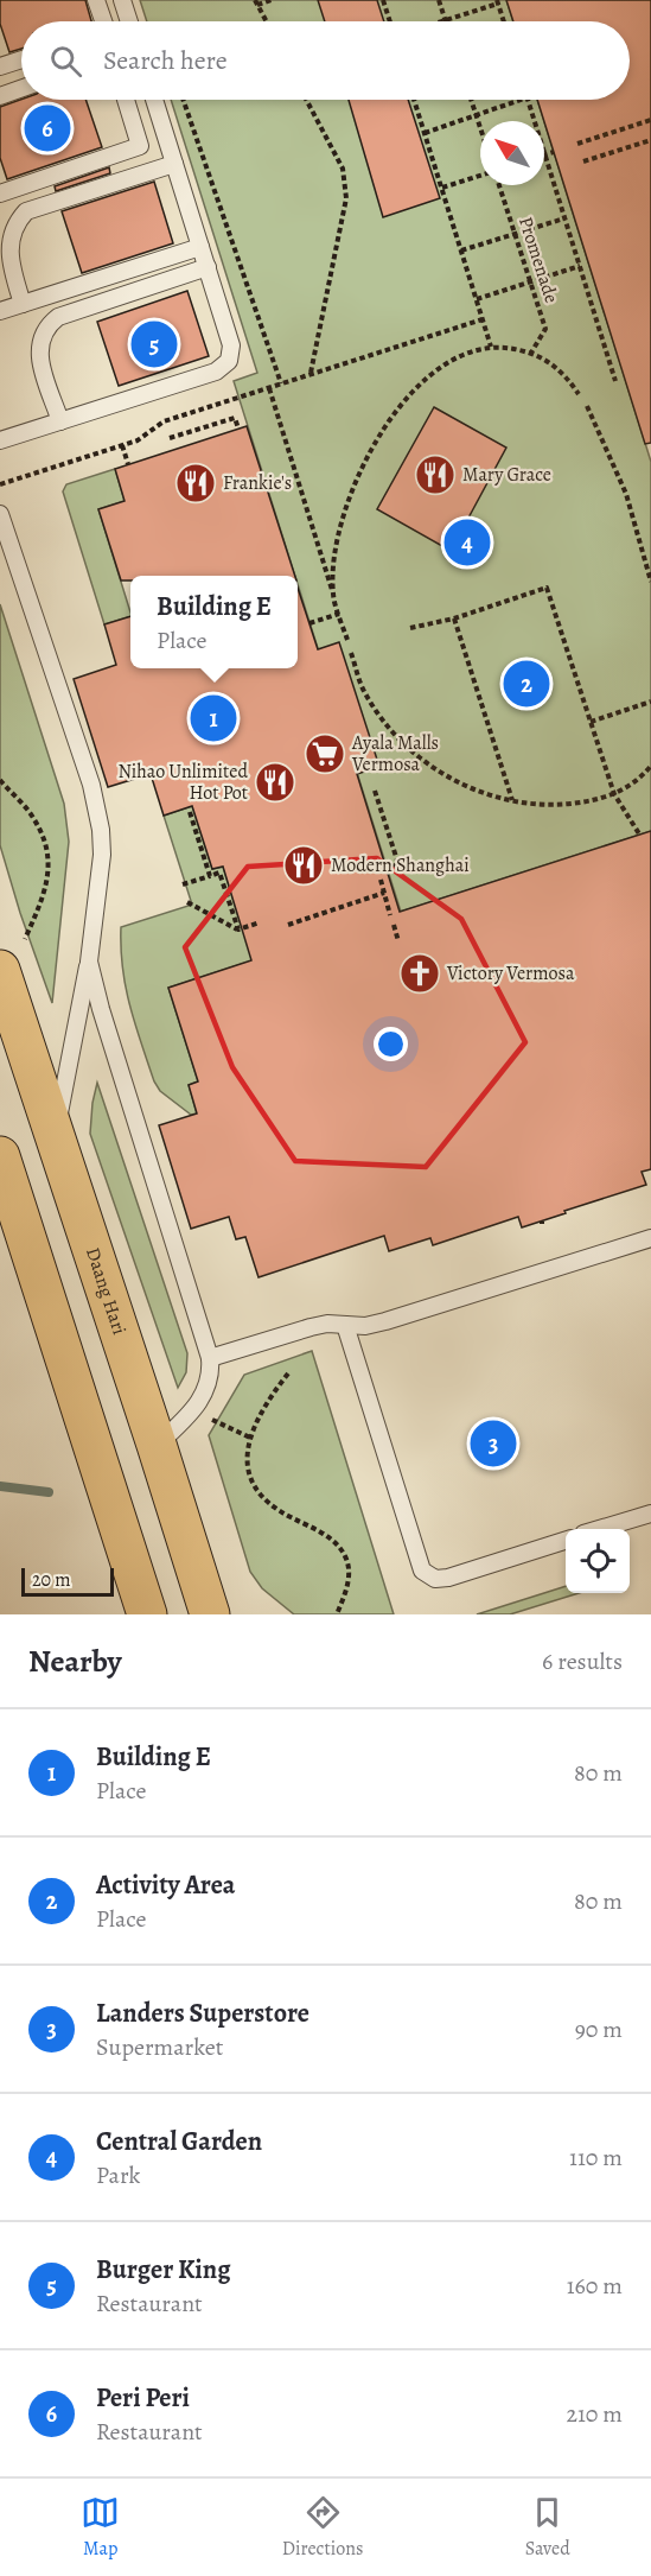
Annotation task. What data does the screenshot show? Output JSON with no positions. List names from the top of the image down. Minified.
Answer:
{"streets":{"main road":["Daang Hari"],"path":["Promenade"]},"places":{"restaurant":["Mary Grace","Frankie's","Nihao Unlimited Hot Pot","Modern Shanghai"],"supermarket":["Ayala Malls Vermosa"],"church":["Victory Vermosa"]},"scale_bar":"20 m","north":"top left","page":{"search":"Search here","pins":["6","5","4","2","1","3"],"popup":["Building E","Place"],"scale":"20 m","heading":["Nearby","6 results"],"list":[{"mark":"1","name":"Building E","note":"Place","value":"80 m"},{"mark":"2","name":"Activity Area","note":"Place","value":"80 m"},{"mark":"3","name":"Landers Superstore","note":"Supermarket","value":"90 m"},{"mark":"4","name":"Central Garden","note":"Park","value":"110 m"},{"mark":"5","name":"Burger King","note":"Restaurant","value":"160 m"},{"mark":"6","name":"Peri Peri","note":"Restaurant","value":"210 m"}],"nav":["Map","Directions","Saved"]}}
